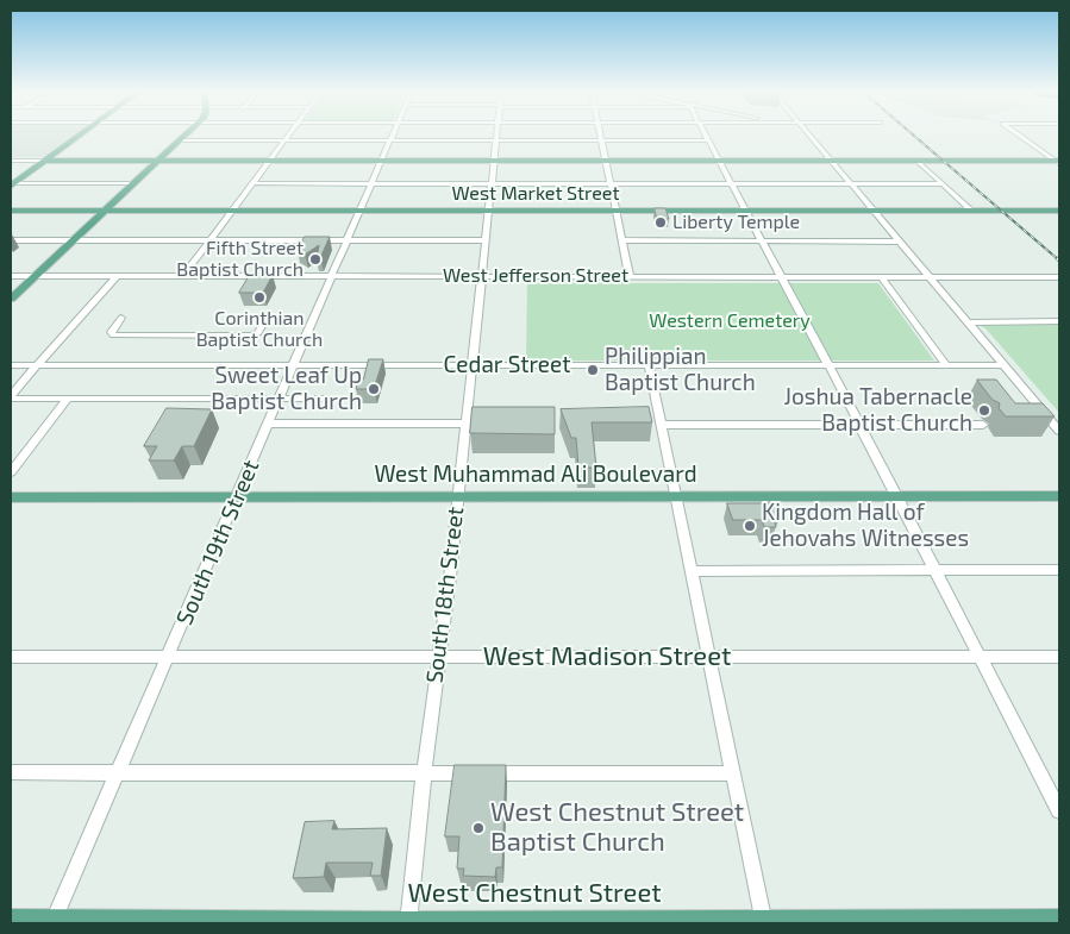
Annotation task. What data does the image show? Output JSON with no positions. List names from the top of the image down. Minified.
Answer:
{"streets":{"main road":["West Market Street","West Muhammad Ali Boulevard","West Chestnut Street"],"street":["West Jefferson Street","Cedar Street","South 19th Street","South 18th Street","West Madison Street"]},"crossings":[["West Market Street","South 19th Street"],["West Market Street","South 18th Street"],["West Jefferson Street","South 19th Street"],["West Jefferson Street","South 18th Street"],["Cedar Street","South 19th Street"],["Cedar Street","South 18th Street"],["West Muhammad Ali Boulevard","South 19th Street"],["West Muhammad Ali Boulevard","South 18th Street"],["South 19th Street","West Madison Street"],["South 19th Street","West Chestnut Street"],["South 18th Street","West Madison Street"],["South 18th Street","West Chestnut Street"]],"parks":["Western Cemetery"],"places":["Liberty Temple","Fifth Street Baptist Church","Corinthian Baptist Church","Philippian Baptist Church","Sweet Leaf Up Baptist Church","Joshua Tabernacle Baptist Church","Kingdom Hall of Jehovahs Witnesses","West Chestnut Street Baptist Church"]}
